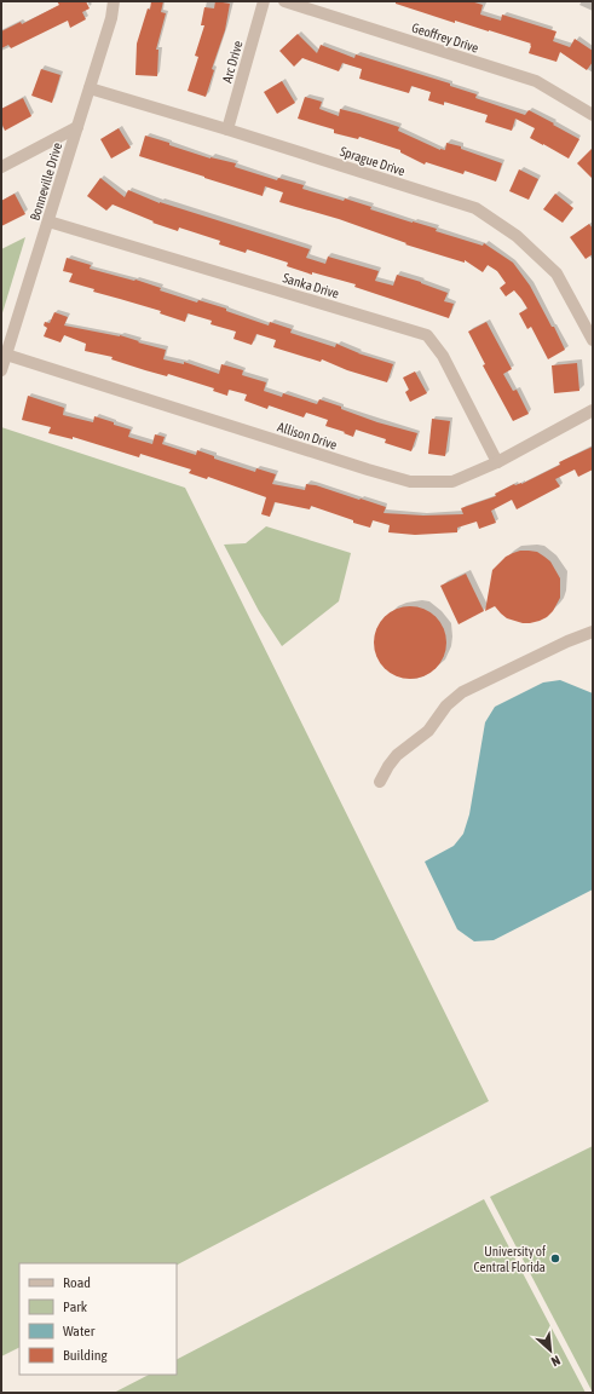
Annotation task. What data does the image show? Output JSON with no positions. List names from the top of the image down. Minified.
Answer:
{"streets":{"street":["Geoffrey Drive","Arc Drive","Sprague Drive","Bonneville Drive","Sanka Drive","Allison Drive"]},"crossings":[["Arc Drive","Sprague Drive"],["Sprague Drive","Bonneville Drive"],["Bonneville Drive","Sanka Drive"],["Bonneville Drive","Allison Drive"],["Sanka Drive","Allison Drive"]],"places":["University of Central Florida"],"legend":["Road","Park","Water","Building"],"north":"bottom right"}
